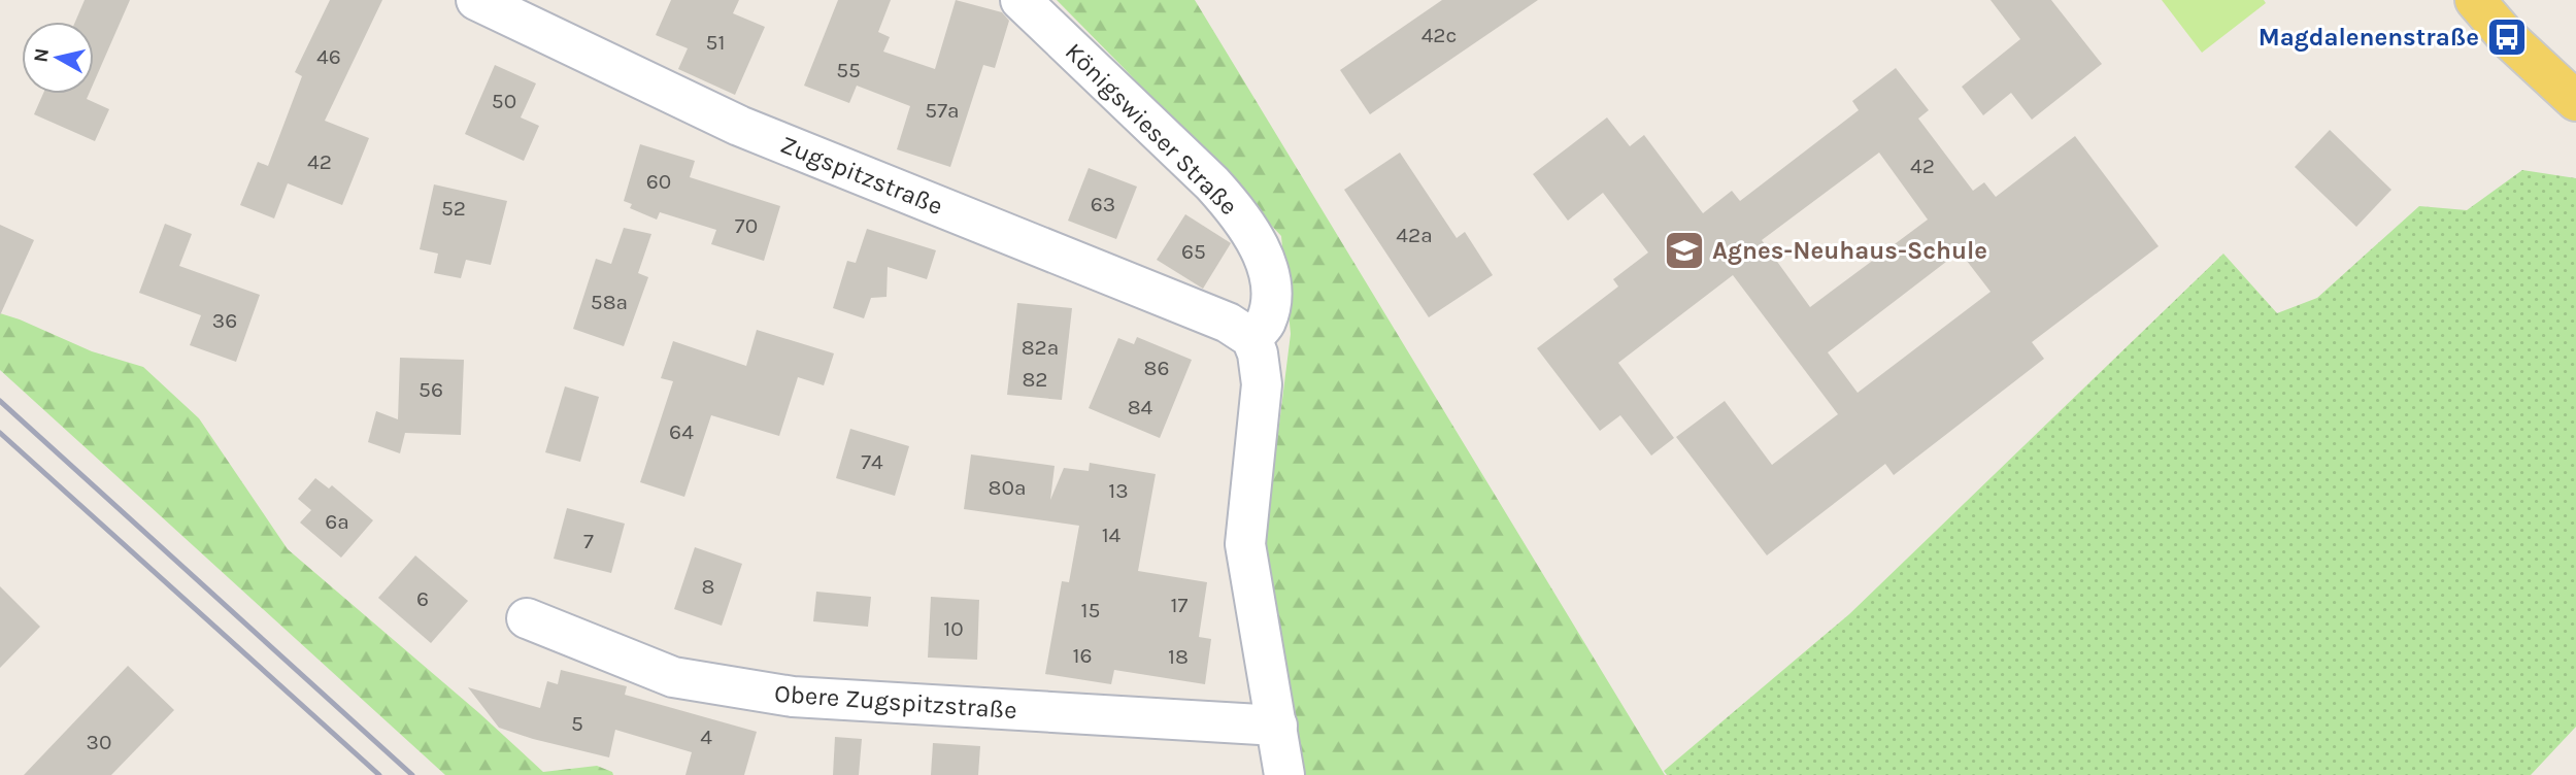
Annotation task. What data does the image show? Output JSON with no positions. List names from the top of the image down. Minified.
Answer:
{"streets":{"street":["Königswieser Straße","Zugspitzstraße","Obere Zugspitzstraße"]},"crossings":[["Königswieser Straße","Zugspitzstraße"]],"places":{"bus stop":["Magdalenenstraße"],"school or university":["Agnes-Neuhaus-Schule"]},"house_numbers":["42c","51","46","55","50","57a","42","42","60","63","52","70","42a","65","58a","36","82a","86","82","56","84","64","74","80a","13","6a","14","7","8","6","17","15","10","16","18","5","4","30"],"north":"left"}
